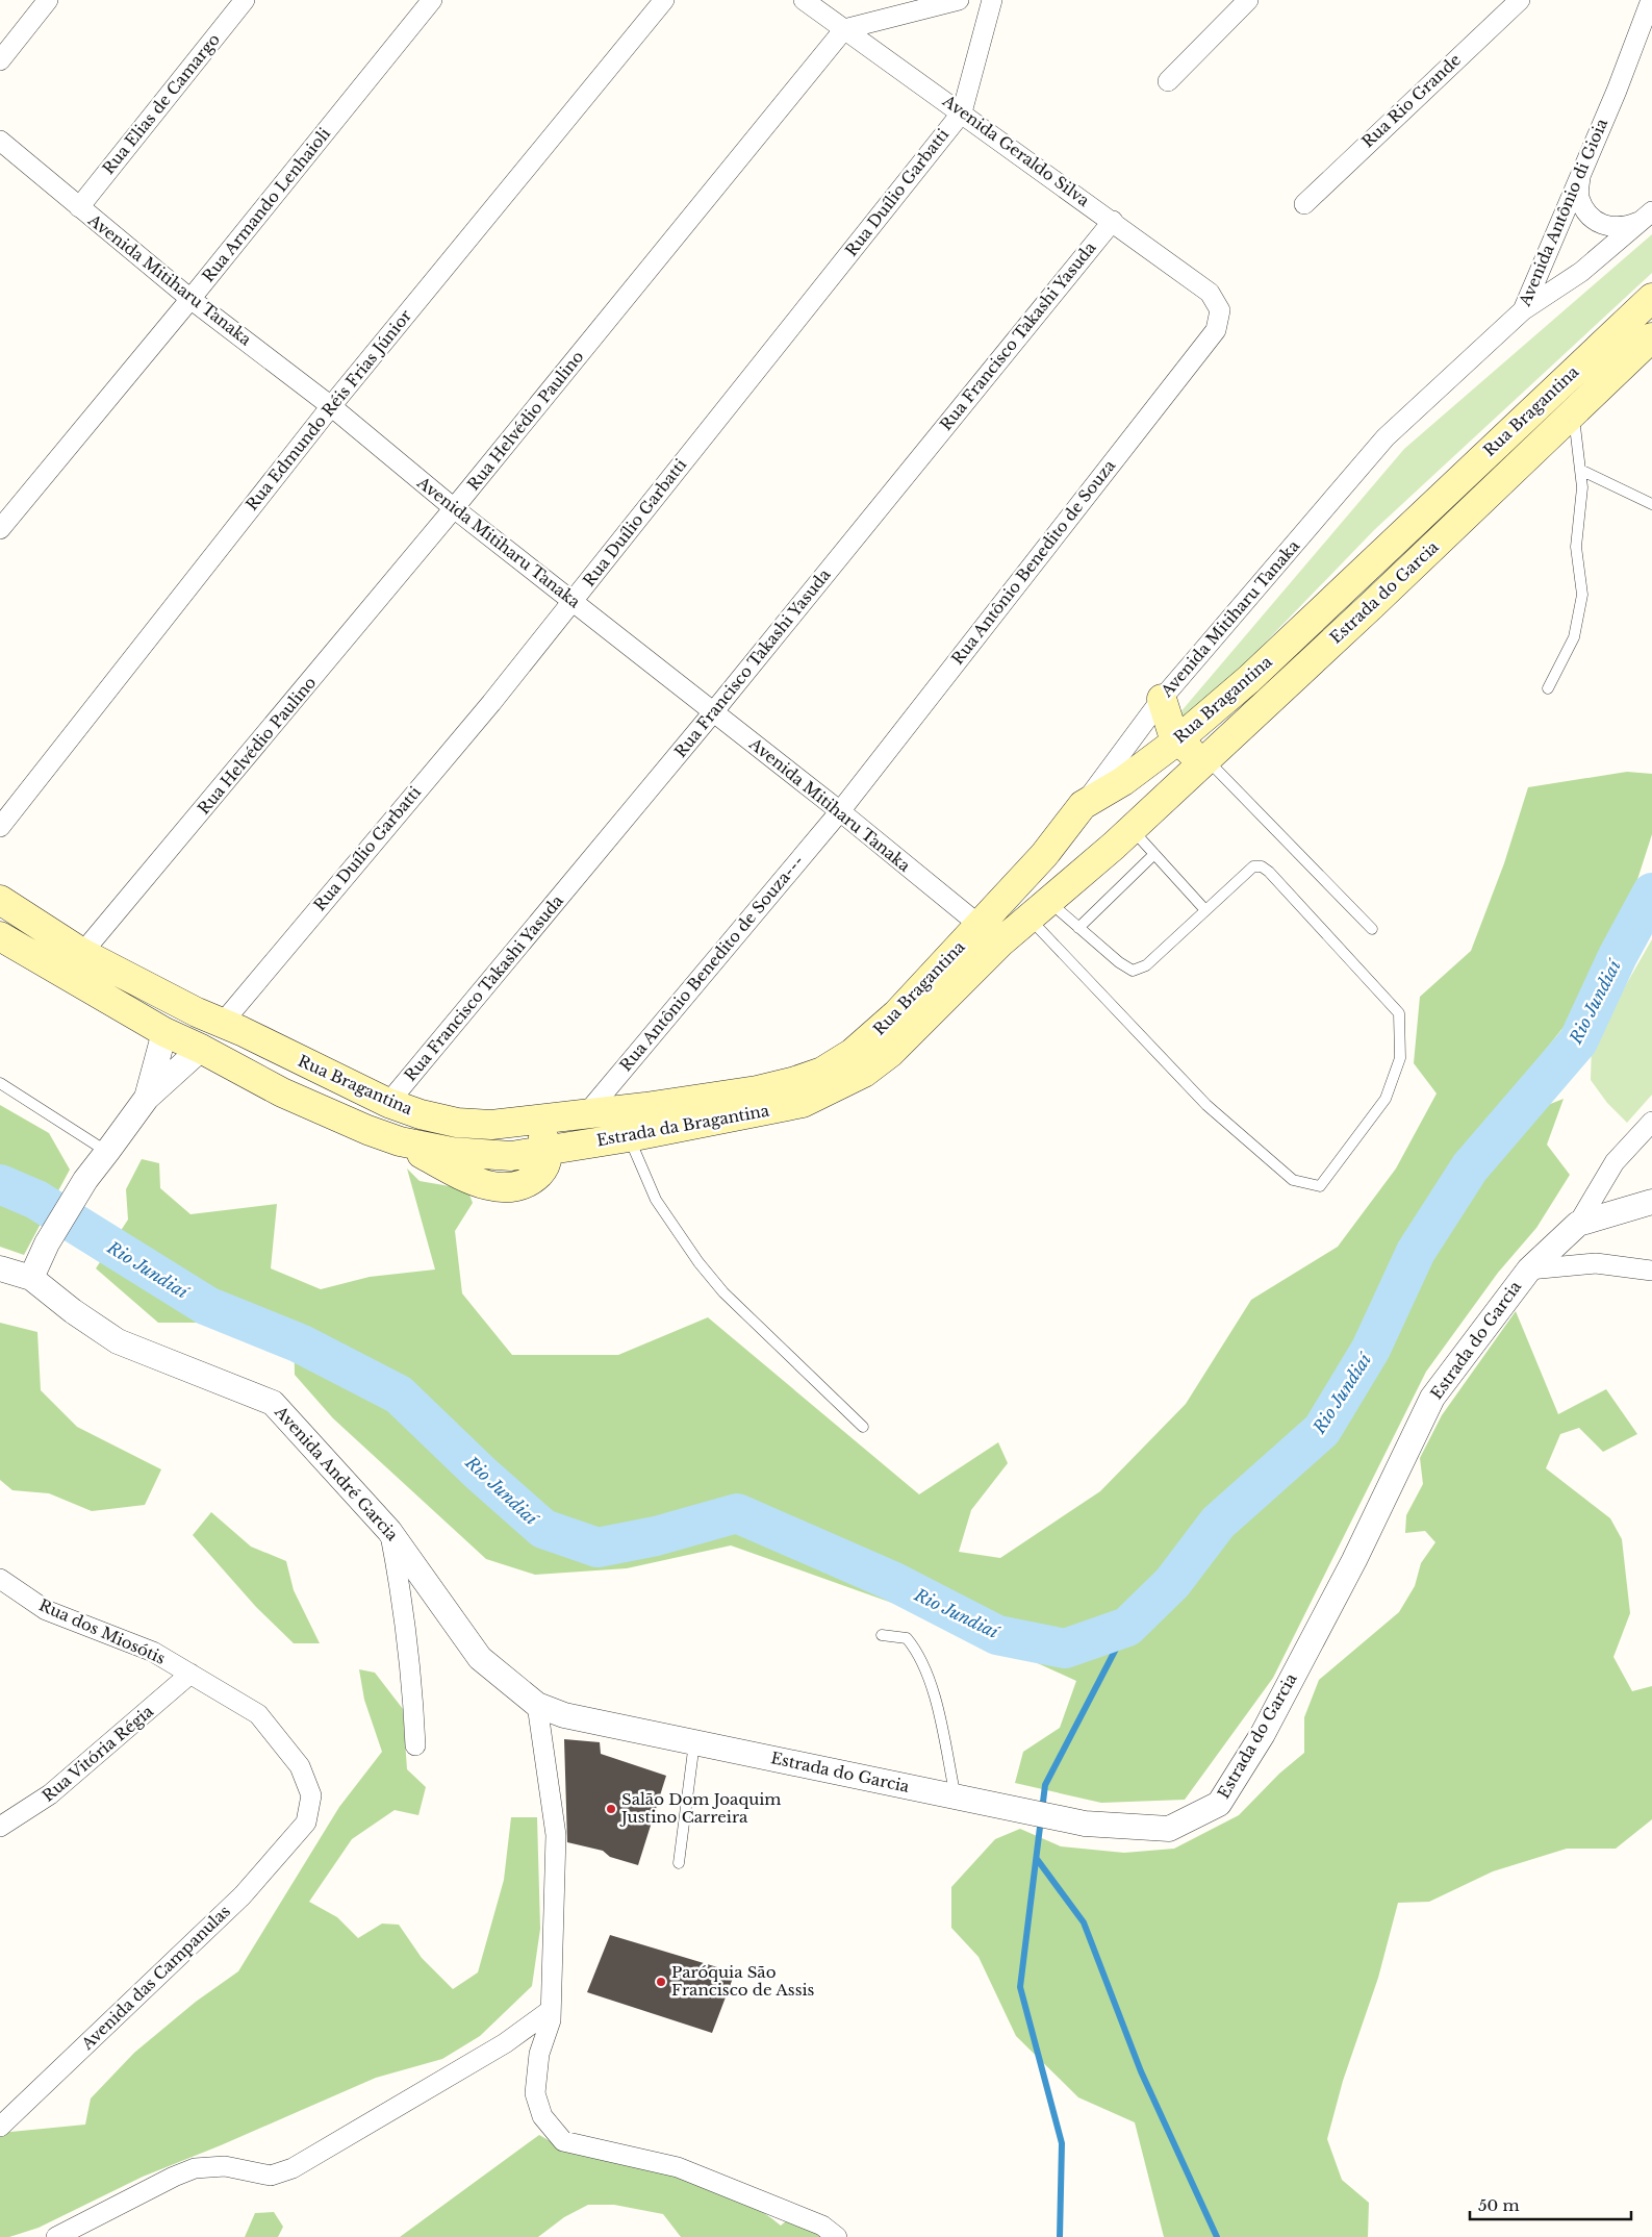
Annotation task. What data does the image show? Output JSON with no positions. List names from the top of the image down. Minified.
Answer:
{"streets":{"main road":["Rua Bragantina","Estrada do Garcia","Estrada da Bragantina"],"street":["Rua Rio Grande","Rua Elias de Camargo","Avenida Geraldo Silva","Rua Duílio Garbatti","Rua Armando Lenhaioli","Avenida Antônio di Gioia","Avenida Mitiharu Tanaka","Rua Francisco Takashi Yasuda","Rua Edmundo Réis Frias Júnior","Rua Helvédio Paulino","Rua Antônio Benedito de Souza","Rua Antônio Benedito de Souza---","Avenida André Garcia","Rua dos Miosótis","Rua Vitória Régia","Avenida das Campanulas"]},"crossings":[["Rua Elias de Camargo","Avenida Mitiharu Tanaka"],["Avenida Geraldo Silva","Rua Duílio Garbatti"],["Avenida Geraldo Silva","Rua Francisco Takashi Yasuda"],["Avenida Geraldo Silva","Rua Helvédio Paulino"],["Avenida Geraldo Silva","Rua Antônio Benedito de Souza"],["Rua Duílio Garbatti","Avenida Mitiharu Tanaka"],["Rua Duílio Garbatti","Rua Bragantina"],["Rua Armando Lenhaioli","Avenida Mitiharu Tanaka"],["Avenida Antônio di Gioia","Avenida Mitiharu Tanaka"],["Avenida Mitiharu Tanaka","Rua Francisco Takashi Yasuda"],["Avenida Mitiharu Tanaka","Rua Edmundo Réis Frias Júnior"],["Avenida Mitiharu Tanaka","Rua Bragantina"],["Avenida Mitiharu Tanaka","Rua Helvédio Paulino"],["Avenida Mitiharu Tanaka","Rua Antônio Benedito de Souza"],["Avenida Mitiharu Tanaka","Rua Antônio Benedito de Souza---"],["Avenida Mitiharu Tanaka","Estrada da Bragantina"],["Rua Francisco Takashi Yasuda","Rua Bragantina"],["Rua Bragantina","Rua Helvédio Paulino"],["Rua Bragantina","Rua Antônio Benedito de Souza---"],["Rua Bragantina","Estrada da Bragantina"],["Rua Antônio Benedito de Souza","Rua Antônio Benedito de Souza---"],["Estrada do Garcia","Estrada da Bragantina"],["Estrada do Garcia","Avenida André Garcia"],["Rua dos Miosótis","Rua Vitória Régia"],["Rua dos Miosótis","Avenida das Campanulas"]],"water":["Rio Jundiaí"],"places":["Salão Dom Joaquim Justino Carreira","Paróquia São Francisco de Assis"],"scale_bar":"50 m"}
